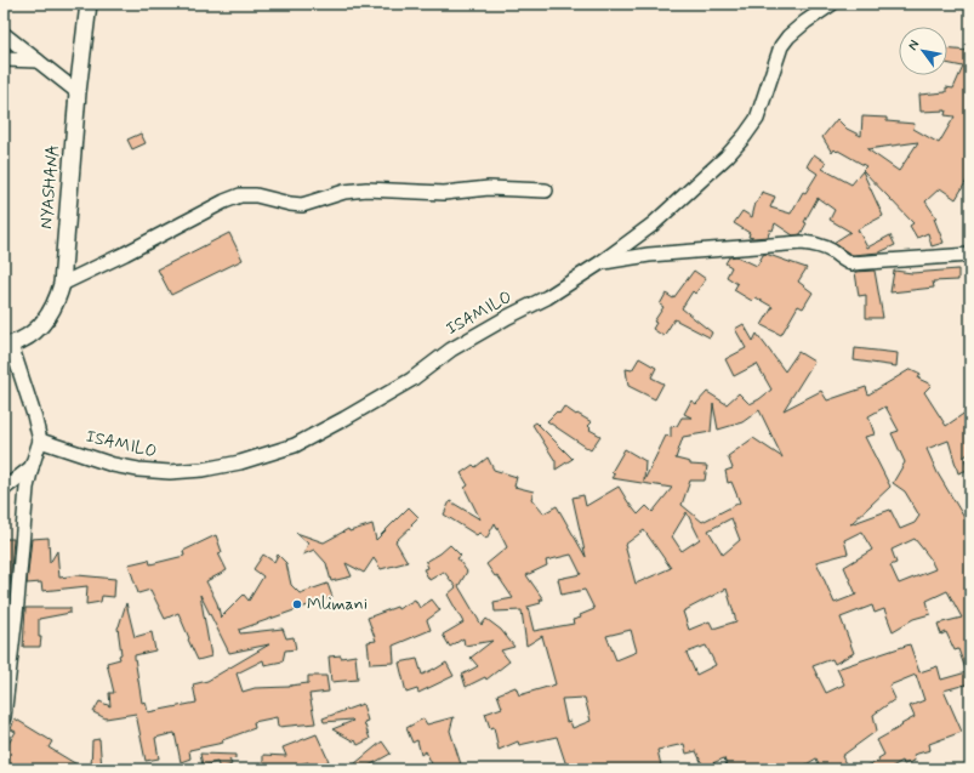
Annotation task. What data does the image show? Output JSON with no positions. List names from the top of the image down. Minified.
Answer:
{"streets":{"street":["NYASHANA","ISAMILO"]},"places":["Mlimani"],"north":"top left"}
